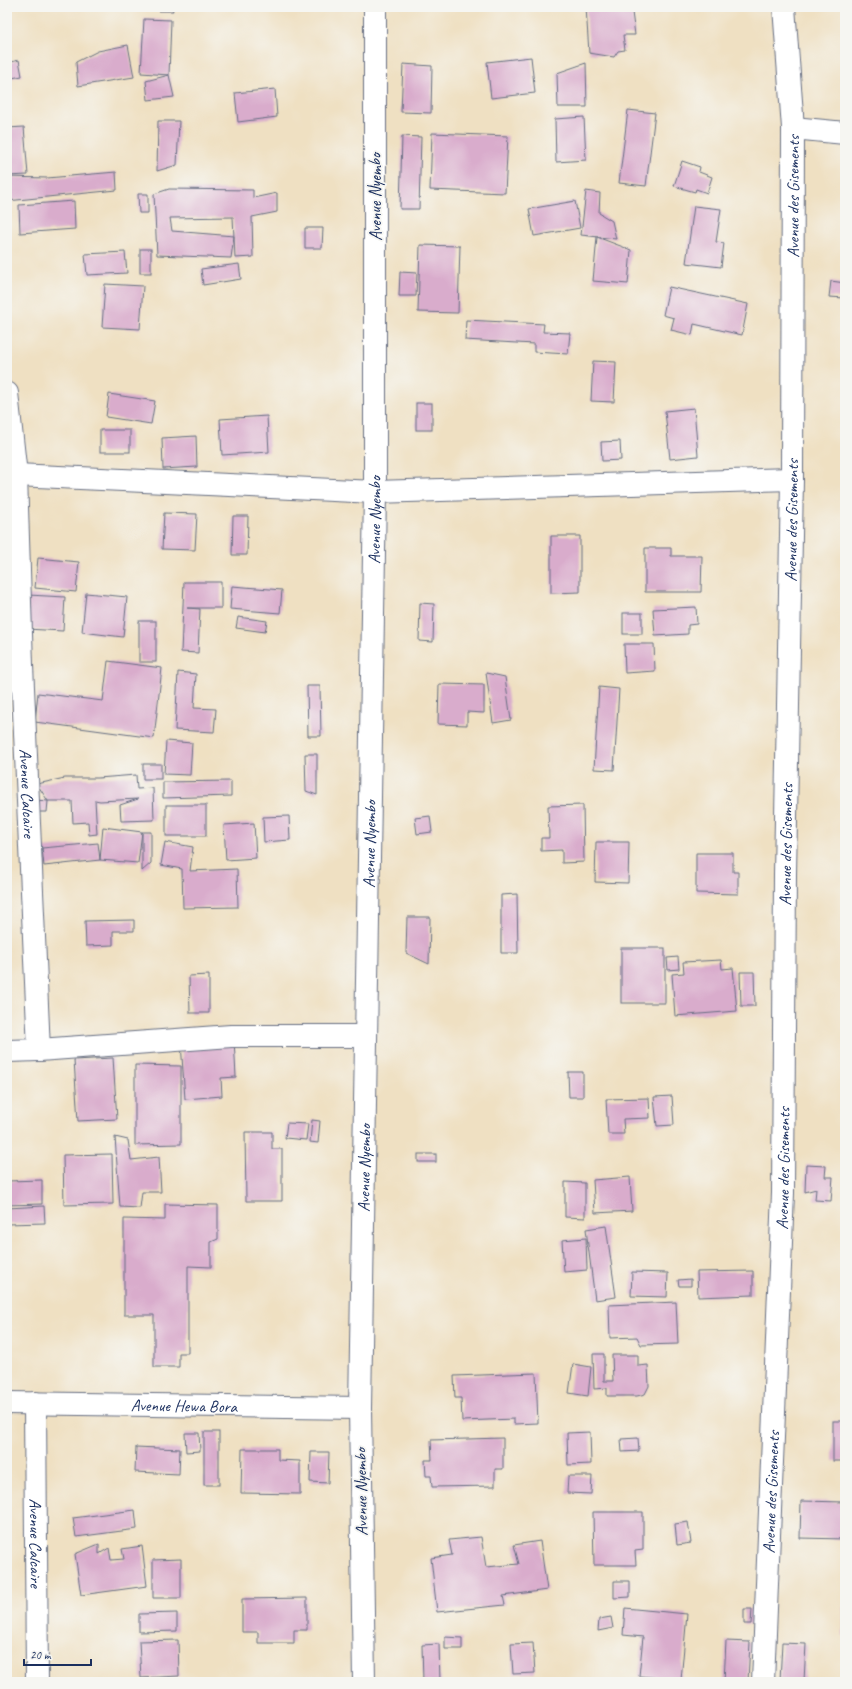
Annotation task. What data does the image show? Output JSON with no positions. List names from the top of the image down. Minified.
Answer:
{"streets":{"street":["Avenue Nyembo","Avenue des Gisements","Avenue Calcaire","Avenue Hewa Bora"]},"crossings":[["Avenue Nyembo","Avenue Hewa Bora"],["Avenue Calcaire","Avenue Hewa Bora"]],"scale_bar":"20 m"}
